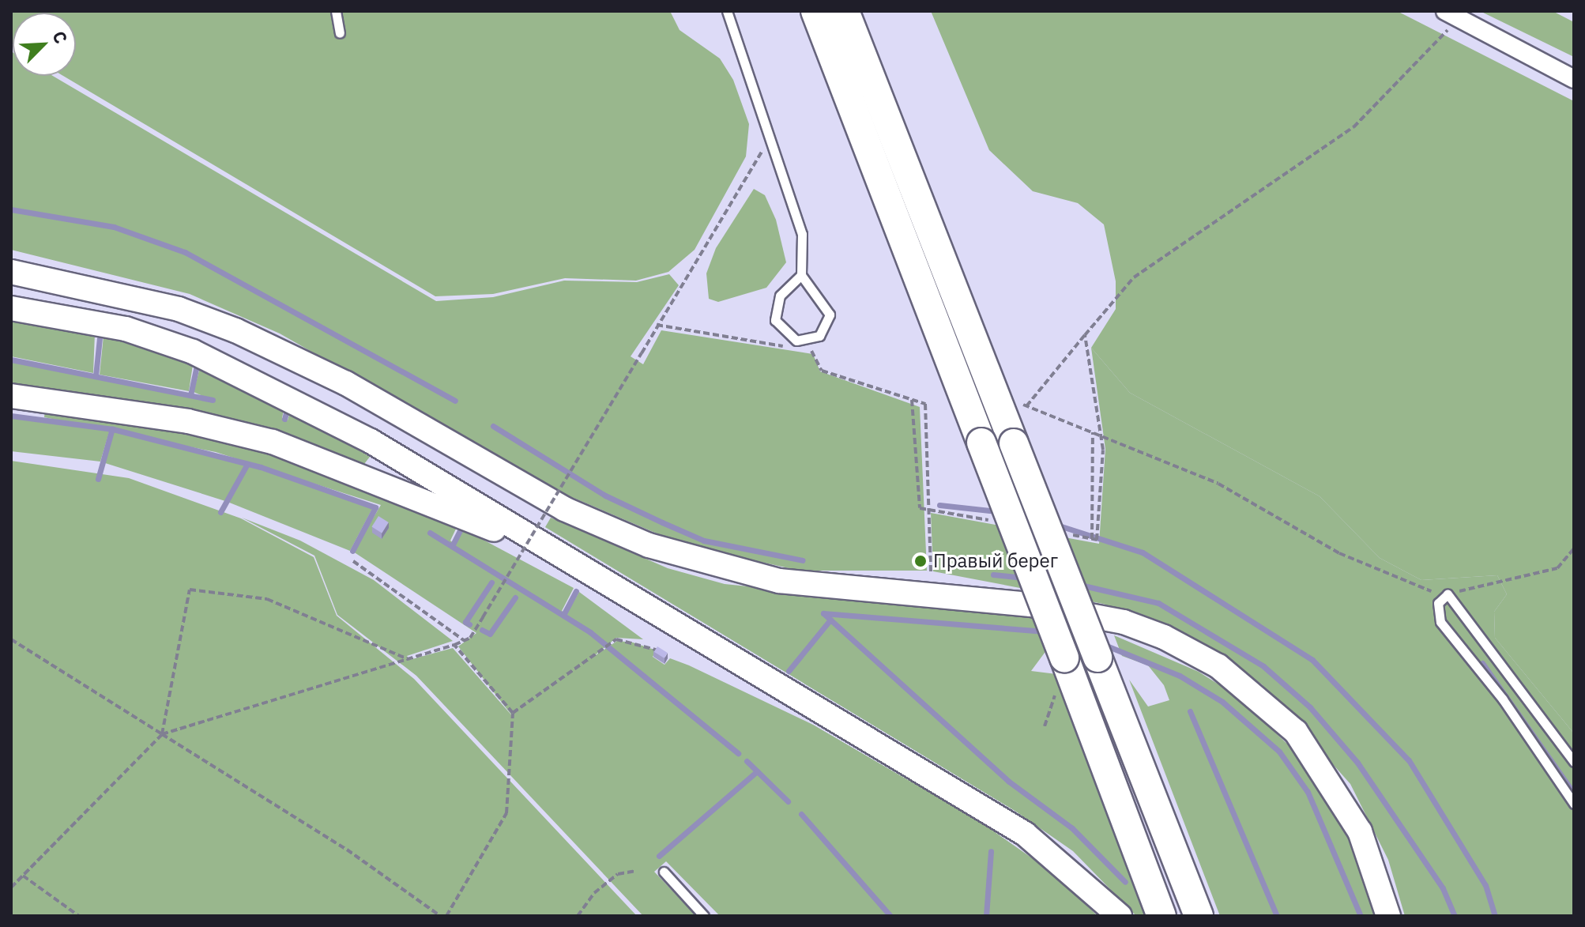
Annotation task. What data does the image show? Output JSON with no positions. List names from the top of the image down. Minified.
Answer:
{"places":["Правый берег"],"north":"top right"}
